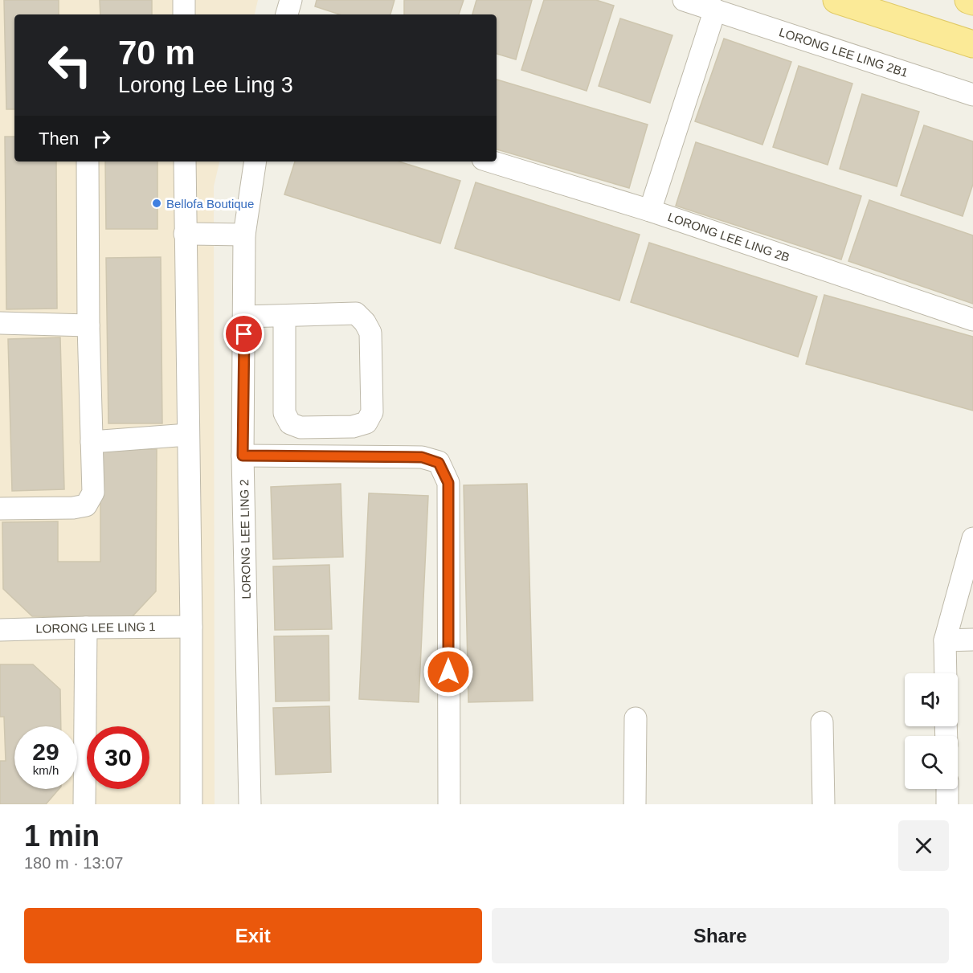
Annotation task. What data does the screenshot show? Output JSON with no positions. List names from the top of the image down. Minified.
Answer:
{"streets":{"street":["LORONG LEE LING 2B1","LORONG LEE LING 2B","LORONG LEE LING 2","LORONG LEE LING 1"]},"places":["Bellofa Boutique"],"page":{"turn":["70 m","Lorong Lee Ling 3"],"then":"Then","speed":"29 km/h","limit":"30","heading":["1 min","180 m · 13:07"],"buttons":["Exit","Share"]}}
